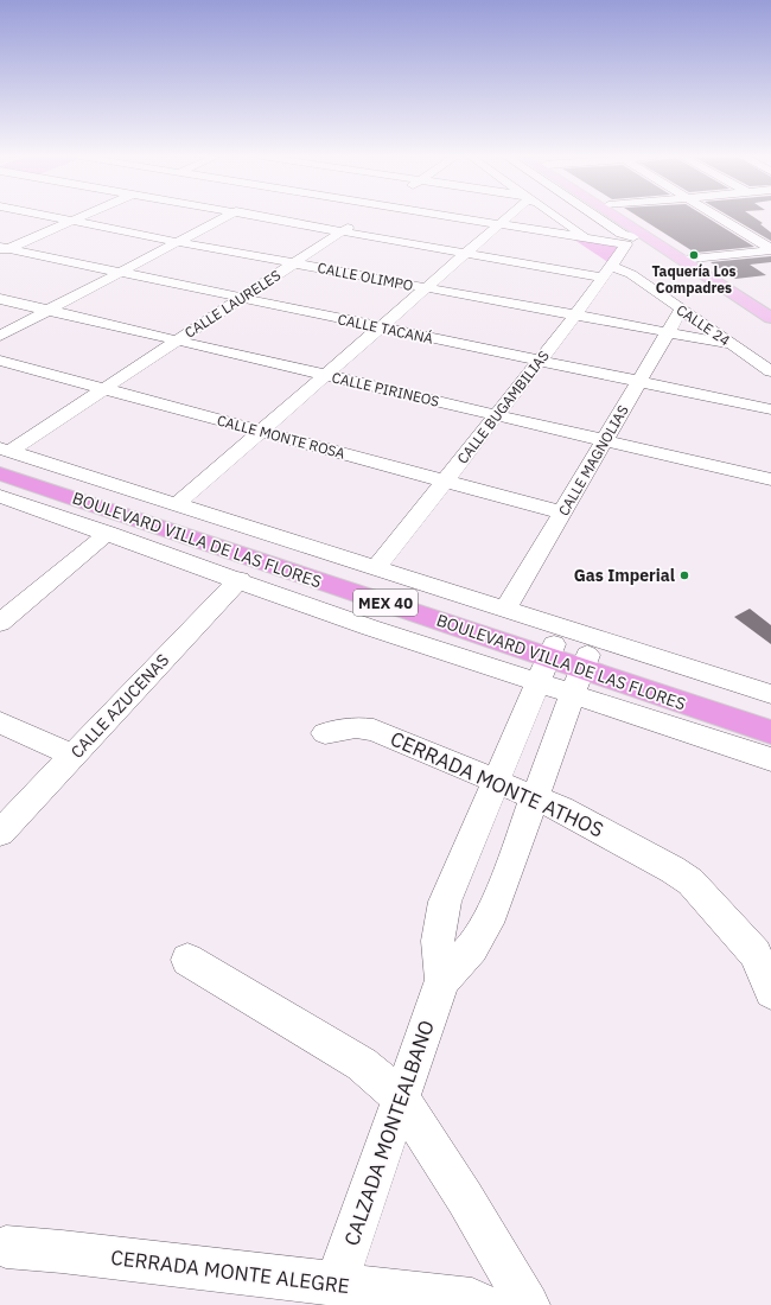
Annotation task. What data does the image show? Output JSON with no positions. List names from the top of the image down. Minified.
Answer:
{"streets":{"highway":["BOULEVARD VILLA DE LAS FLORES","MEX 40"],"street":["CALLE OLIMPO","CALLE LAURELES","CALLE 24","CALLE TACANÁ","CALLE PIRINEOS","CALLE BUGAMBILIAS","CALLE MONTE ROSA","CALLE MAGNOLIAS","CALLE AZUCENAS","CERRADA MONTE ATHOS","CALZADA MONTEALBANO","CERRADA MONTE ALEGRE"]},"crossings":[["CALLE OLIMPO","CALLE LAURELES"],["CALLE OLIMPO","CALLE 24"],["CALLE OLIMPO","CALLE BUGAMBILIAS"],["CALLE OLIMPO","CALLE MAGNOLIAS"],["CALLE LAURELES","CALLE 24"],["CALLE LAURELES","CALLE TACANÁ"],["CALLE LAURELES","CALLE PIRINEOS"],["CALLE LAURELES","CALLE MONTE ROSA"],["CALLE LAURELES","BOULEVARD VILLA DE LAS FLORES"],["CALLE 24","CALLE BUGAMBILIAS"],["CALLE 24","CALLE MAGNOLIAS"],["CALLE TACANÁ","CALLE BUGAMBILIAS"],["CALLE TACANÁ","CALLE MAGNOLIAS"],["CALLE PIRINEOS","CALLE BUGAMBILIAS"],["CALLE PIRINEOS","CALLE MAGNOLIAS"],["CALLE BUGAMBILIAS","CALLE MONTE ROSA"],["CALLE MONTE ROSA","CALLE MAGNOLIAS"],["BOULEVARD VILLA DE LAS FLORES","CALZADA MONTEALBANO"],["CERRADA MONTE ATHOS","CALZADA MONTEALBANO"],["CALZADA MONTEALBANO","CERRADA MONTE ALEGRE"]],"places":["Taquería Los Compadres","Gas Imperial"]}
